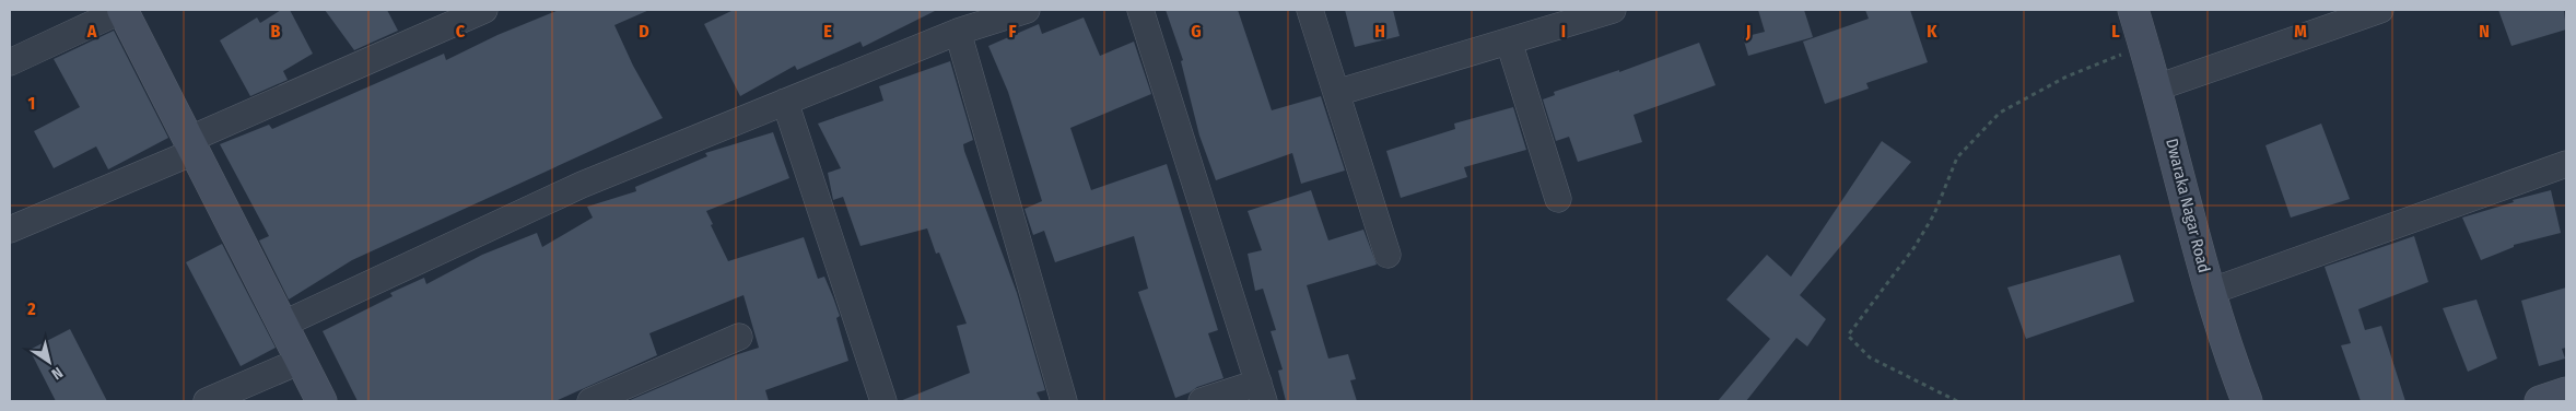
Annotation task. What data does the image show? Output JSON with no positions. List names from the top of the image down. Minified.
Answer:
{"streets":{"main road":["Dwaraka Nagar Road"]},"north":"bottom right","grid":{"columns":["A","B","C","D","E","F","G","H","I","J","K","L","M","N"],"rows":["1","2"]}}
